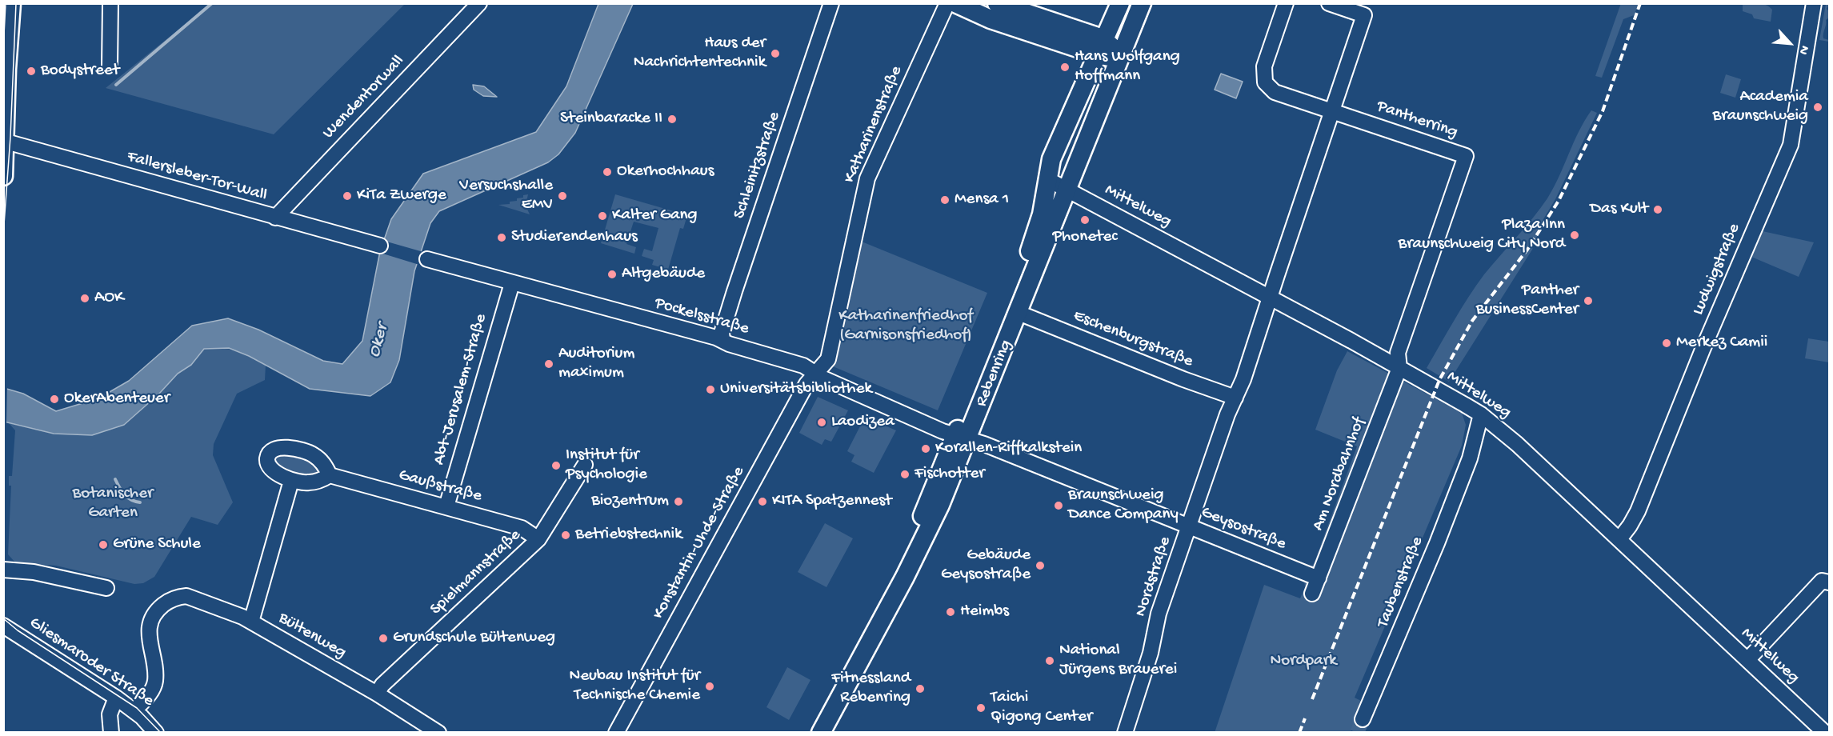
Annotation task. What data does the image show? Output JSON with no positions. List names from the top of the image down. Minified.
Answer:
{"streets":{"main road":["Rebenring"],"street":["Wendentorwall","Pantherring","Katharinenstraße","Schleinitzstraße","Fallersleber-Tor-Wall","Mittelweg","Ludwigstraße","Pockelsstraße","Eschenburgstraße","Abt-Jerusalem-Straße","Am Nordbahnhof","Gaußstraße","Geysostraße","Konstantin-Uhde-Straße","Spielmannstraße","Nordstraße","Taubenstraße","Bültenweg","Gliesmaroder Straße"]},"crossings":[["Wendentorwall","Fallersleber-Tor-Wall"],["Pantherring","Mittelweg"],["Pantherring","Am Nordbahnhof"],["Katharinenstraße","Pockelsstraße"],["Katharinenstraße","Konstantin-Uhde-Straße"],["Schleinitzstraße","Pockelsstraße"],["Mittelweg","Ludwigstraße"],["Mittelweg","Rebenring"],["Mittelweg","Am Nordbahnhof"],["Mittelweg","Nordstraße"],["Mittelweg","Taubenstraße"],["Pockelsstraße","Rebenring"],["Pockelsstraße","Abt-Jerusalem-Straße"],["Pockelsstraße","Geysostraße"],["Pockelsstraße","Konstantin-Uhde-Straße"],["Eschenburgstraße","Rebenring"],["Eschenburgstraße","Nordstraße"],["Rebenring","Geysostraße"],["Abt-Jerusalem-Straße","Gaußstraße"],["Am Nordbahnhof","Geysostraße"],["Gaußstraße","Spielmannstraße"],["Geysostraße","Nordstraße"],["Spielmannstraße","Bültenweg"],["Bültenweg","Gliesmaroder Straße"]],"water":["Oker"],"parks":["Katharinenfriedhof (Garnisonsfriedhof)","Botanischer Garten","Nordpark"],"places":["Haus der Nachrichtentechnik","Hans Wolfgang Hoffmann","Bodystreet","Academia Braunschweig","Steinbaracke II","Okerhochhaus","KiTa Zwerge","Versuchshalle EMV","Mensa 1","Das Kult","Kalter Gang","Phonetec","Plaza Inn Braunschweig City Nord","Studierendenhaus","Altgebäude","AOK","Panther BusinessCenter","Merkez Camii","Auditorium maximum","Universitätsbibliothek","OkerAbenteuer","Laodizea","Korallen-Riffkalkstein","Institut für Psychologie","Fischotter","Biozentrum","KITA Spatzennest","Braunschweig Dance Company","Betriebstechnik","Grüne Schule","Gebäude Geysostraße","Heimbs","Grundschule Bültenweg","National Jürgens Brauerei","Neubau Institut für Technische Chemie","Fitnessland Rebenring","Taichi Qigong Center"],"north":"bottom right"}
